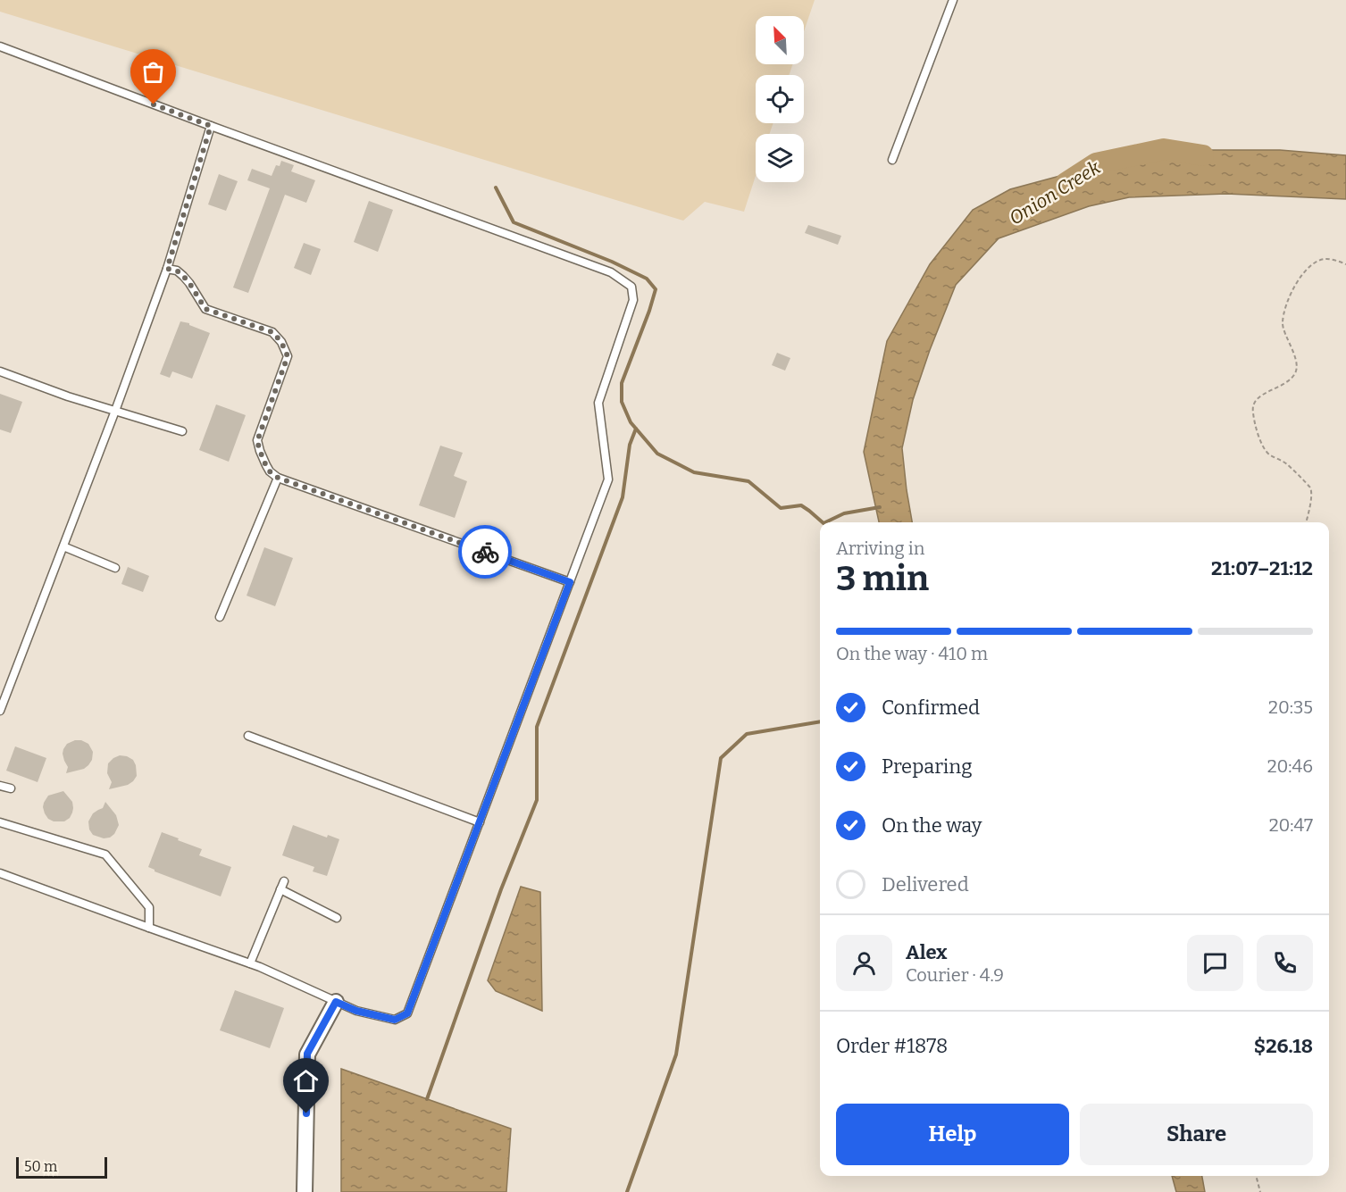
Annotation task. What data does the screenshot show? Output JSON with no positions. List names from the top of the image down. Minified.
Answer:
{"water":["Onion Creek"],"scale_bar":"50 m","north":"top left","page":{"heading":["3 min","Arriving in","21:07–21:12"],"panel":["Alex","Courier · 4.9","Order #1878","$26.18"],"bar":"On the way · 410 m","list":[["Confirmed","20:35"],["Preparing","20:46"],["On the way","20:47"],"Delivered"],"buttons":["Help","Share"],"scale":"50 m"}}
